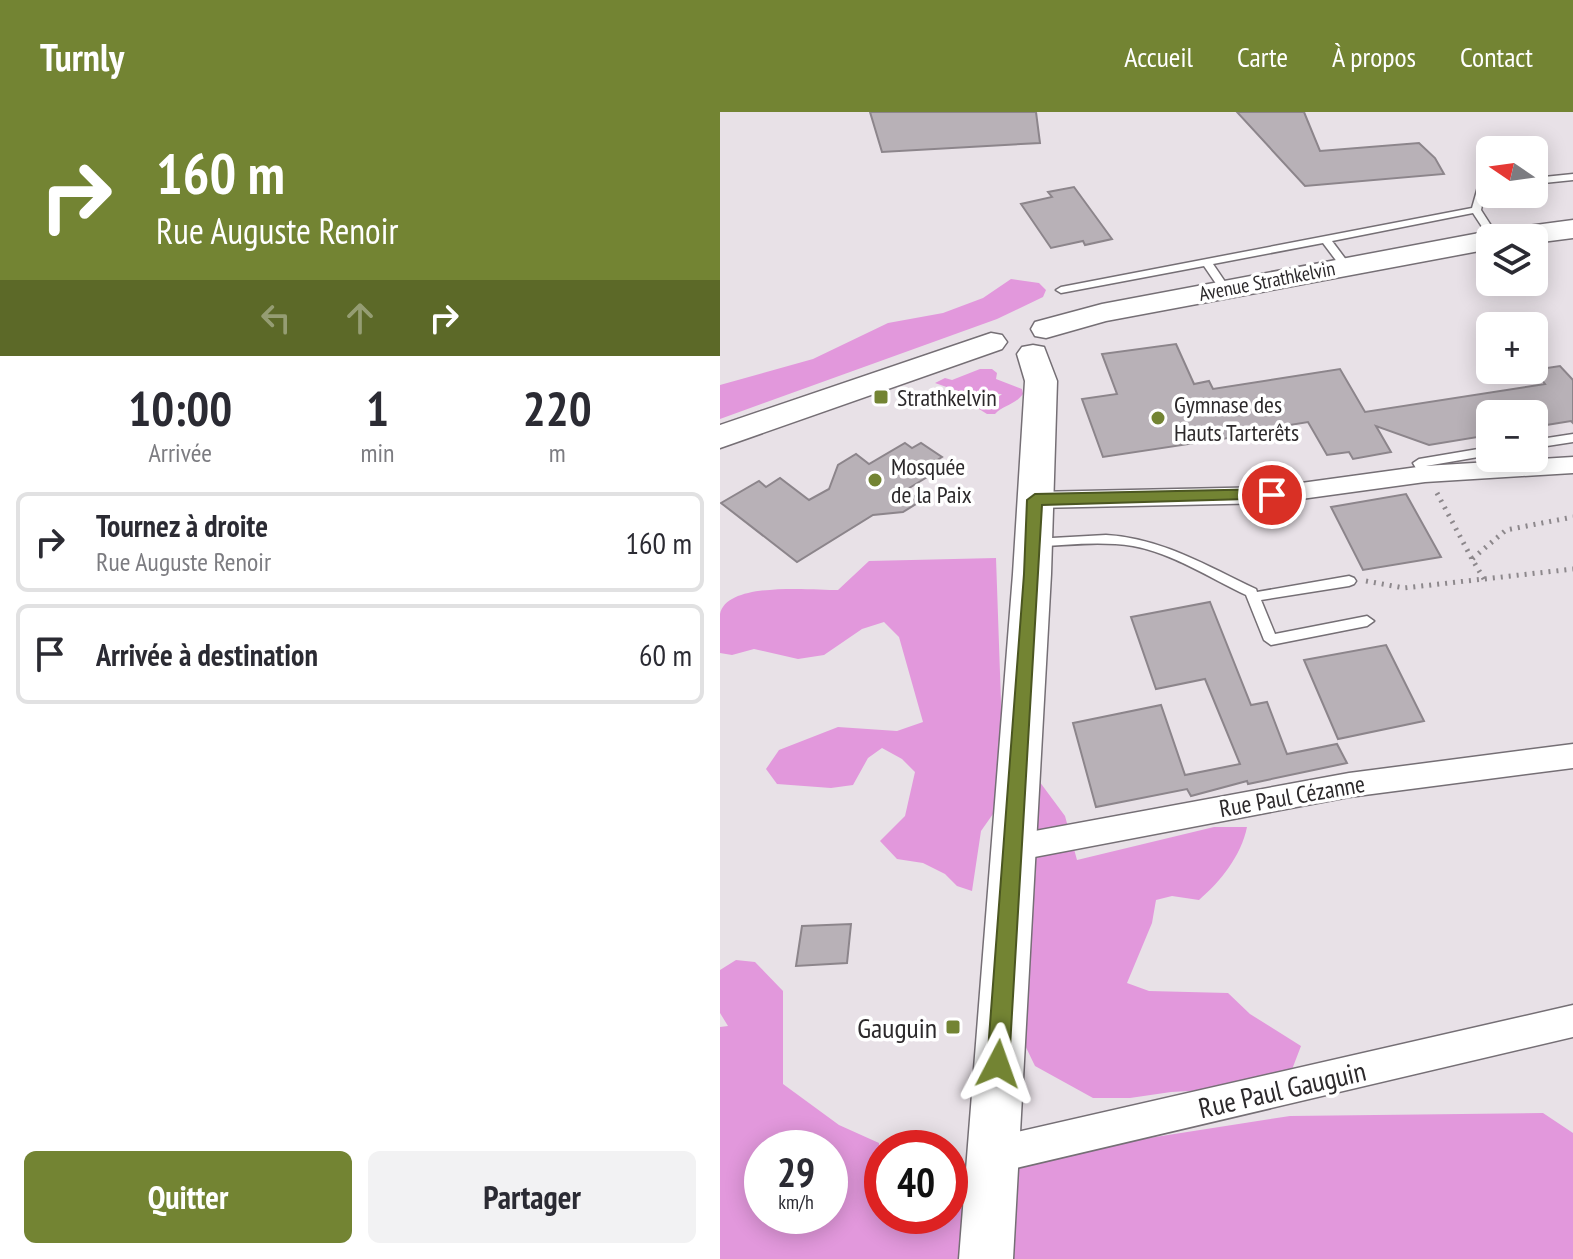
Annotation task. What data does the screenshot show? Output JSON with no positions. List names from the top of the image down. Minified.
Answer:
{"streets":{"street":["Avenue Strathkelvin","Rue Paul Cézanne","Rue Paul Gauguin"]},"places":{"transit":["Strathkelvin","Gauguin"],"other":["Gymnase des Hauts Tarterêts","Mosquée de la Paix"]},"north":"left","page":{"header":"Turnly","nav":["Accueil","Carte","À propos","Contact"],"turn":["160 m","Rue Auguste Renoir"],"map_buttons":["+","−"],"eta":["10:00","Arrivée","1","min","220","m"],"list":[{"name":"Tournez à droite","note":"Rue Auguste Renoir","value":"160 m"},{"name":"Arrivée à destination","value":"60 m"}],"speed":"29 km/h","limit":"40","buttons":["Quitter","Partager"]}}
